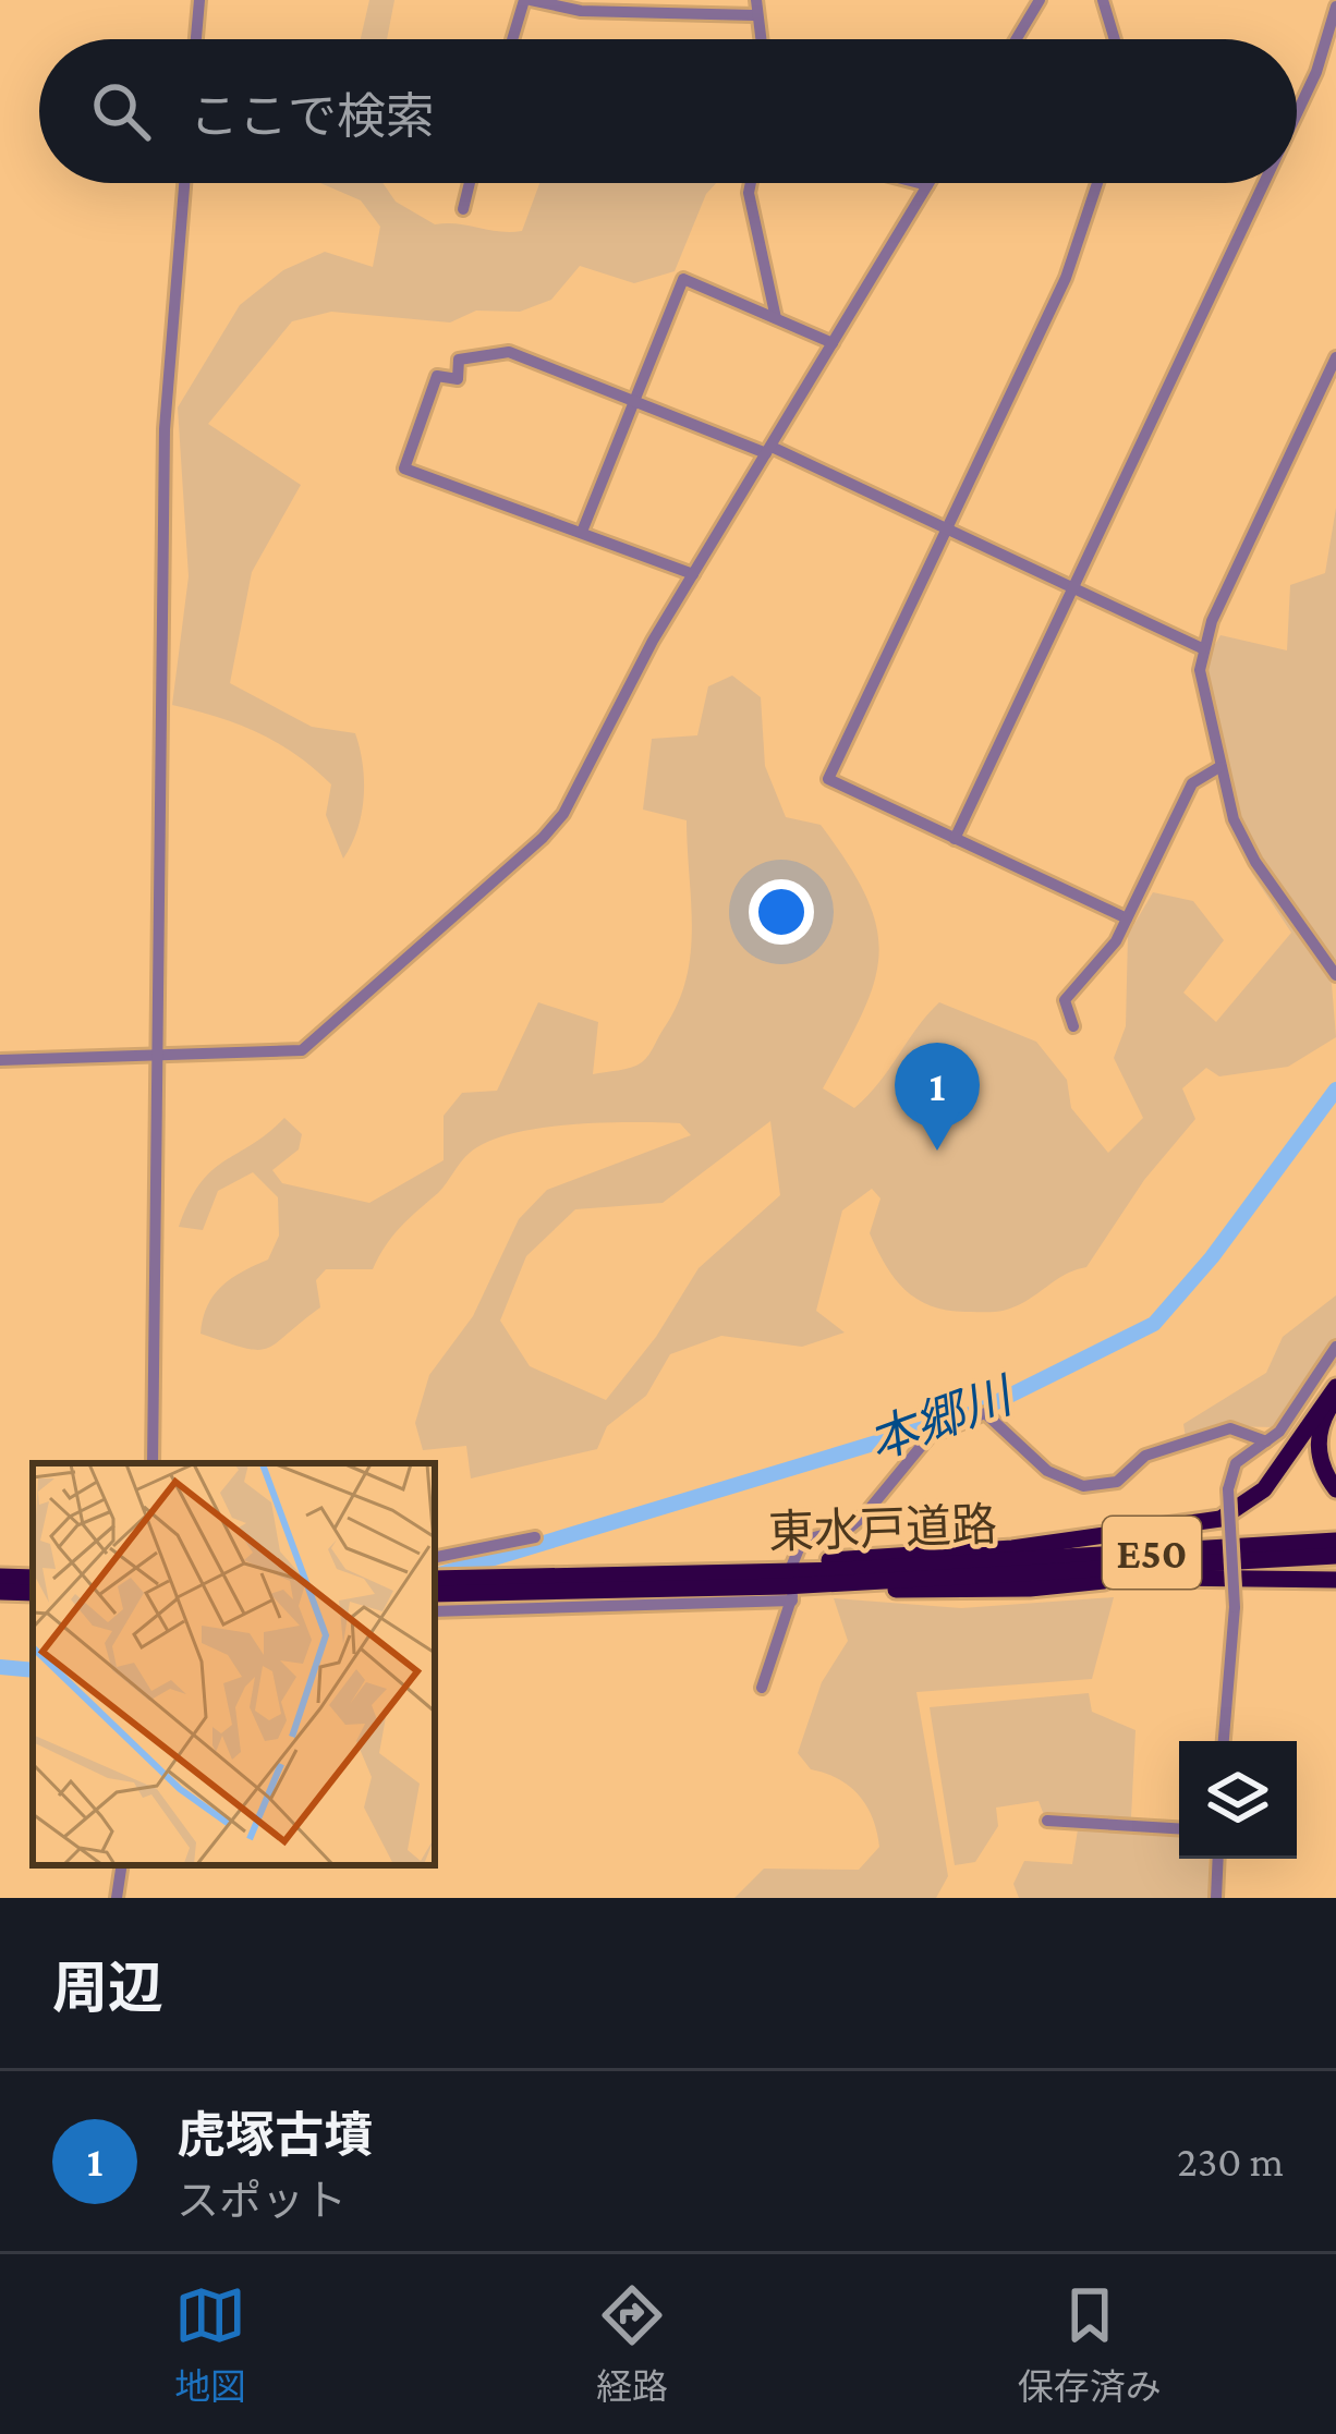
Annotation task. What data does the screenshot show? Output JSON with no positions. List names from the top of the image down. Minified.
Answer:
{"streets":{"highway":["東水戸道路","E50"]},"water":["本郷川"],"page":{"search":"ここで検索","pins":"1","heading":"周辺","list":[{"mark":"1","name":"虎塚古墳","note":"スポット","value":"230 m"}],"nav":["地図","経路","保存済み"]}}
